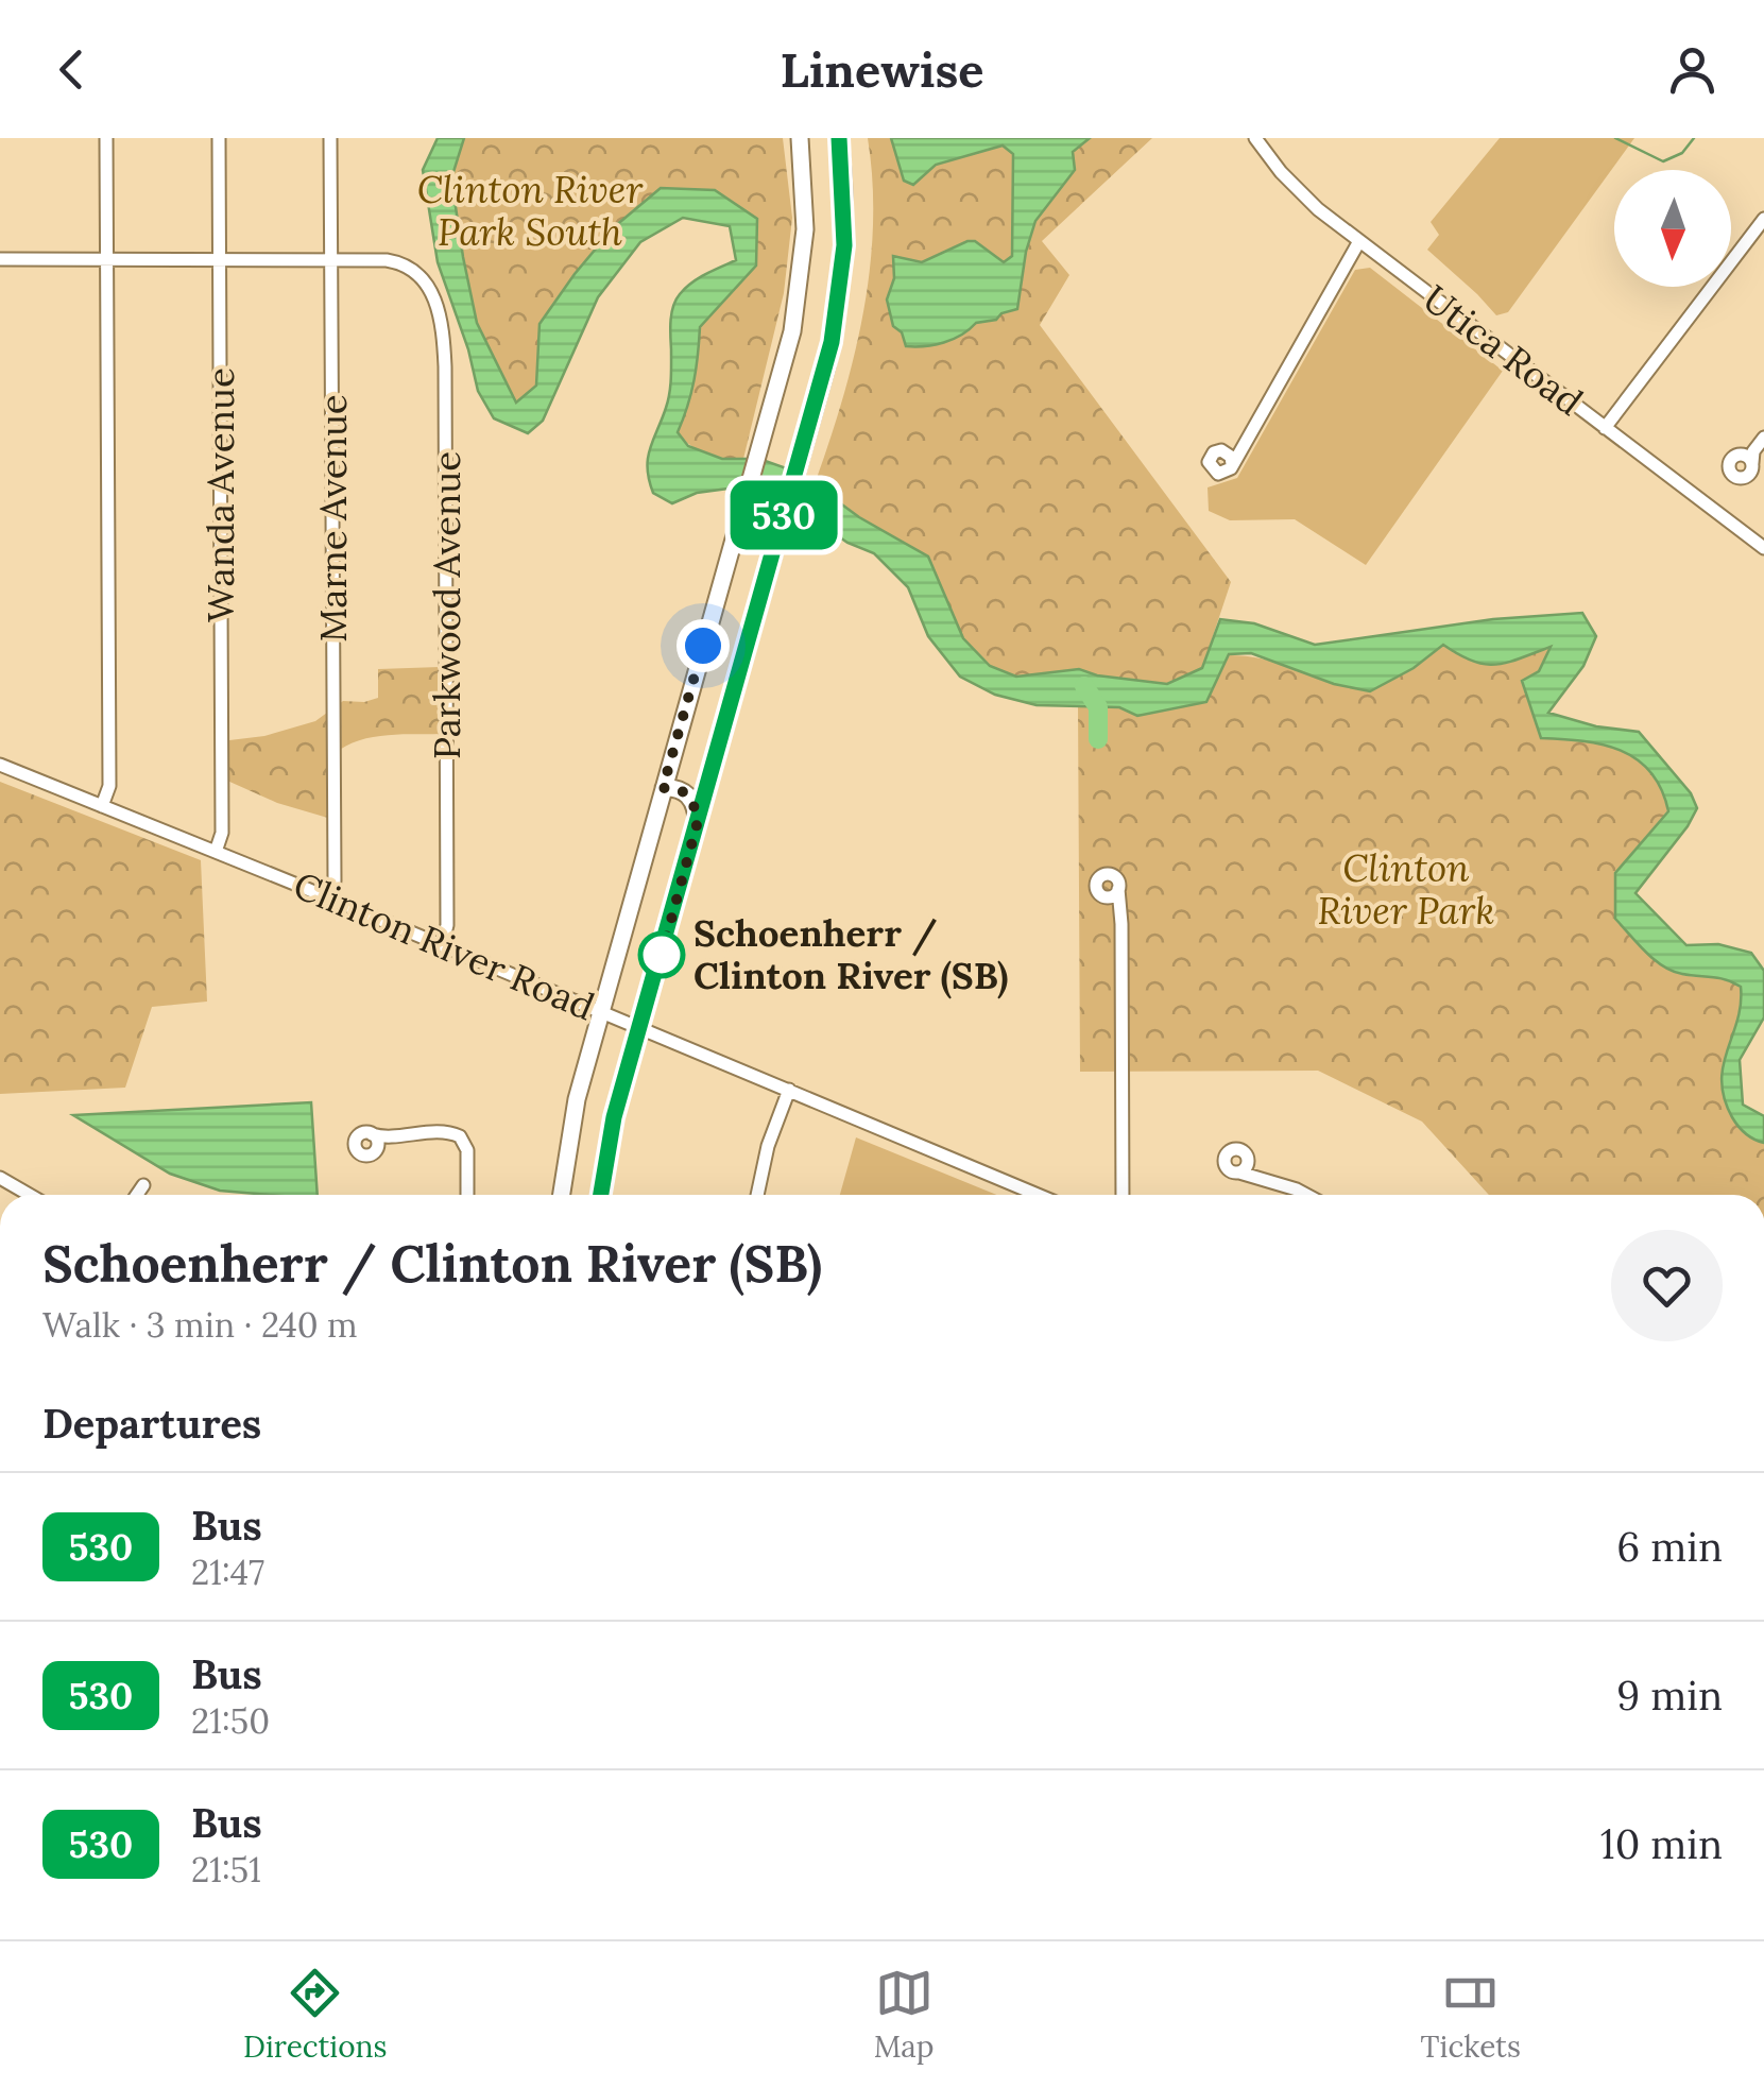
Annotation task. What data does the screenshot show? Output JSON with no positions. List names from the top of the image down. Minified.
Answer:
{"streets":{"street":["Utica Road","Wanda Avenue","Marne Avenue","Parkwood Avenue","Clinton River Road"]},"crossings":[["Wanda Avenue","Clinton River Road"],["Marne Avenue","Parkwood Avenue"],["Marne Avenue","Clinton River Road"],["Parkwood Avenue","Clinton River Road"]],"parks":["Clinton River Park South","Clinton River Park"],"places":["Schoenherr / Clinton River (SB)"],"lines":["bus line 530"],"north":"bottom","page":{"header":"Linewise","on_map":"530","heading":[["Schoenherr / Clinton River (SB)","Walk · 3 min · 240 m"],"Departures"],"list":[{"mark":"530","name":"Bus","note":"21:47","value":"6 min"},{"mark":"530","name":"Bus","note":"21:50","value":"9 min"},{"mark":"530","name":"Bus","note":"21:51","value":"10 min"}],"tabs":["Directions","Map","Tickets"]}}
